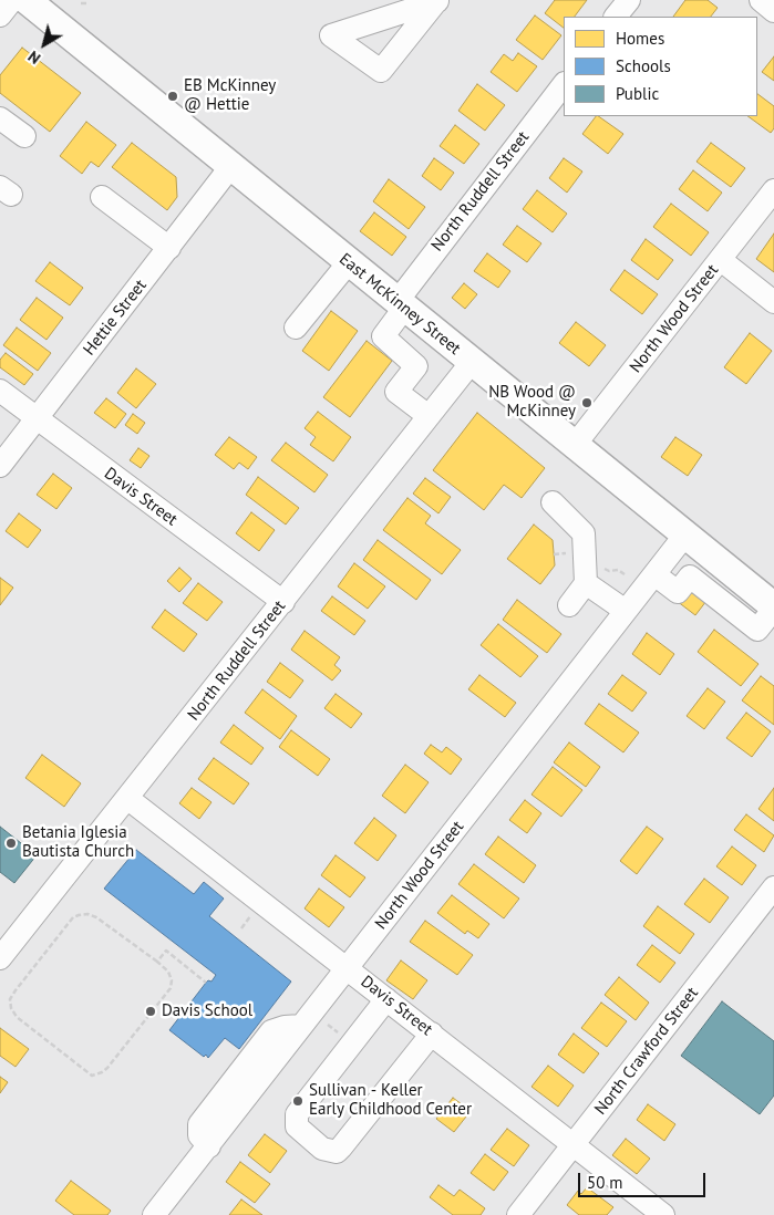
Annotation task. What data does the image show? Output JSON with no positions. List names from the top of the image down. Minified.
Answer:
{"streets":{"main road":["East McKinney Street"],"street":["North Ruddell Street","Hettie Street","North Wood Street","Davis Street","North Crawford Street"]},"crossings":[["North Ruddell Street","East McKinney Street"],["North Ruddell Street","Davis Street"],["East McKinney Street","Hettie Street"],["East McKinney Street","North Wood Street"],["Hettie Street","Davis Street"],["North Wood Street","Davis Street"],["Davis Street","North Crawford Street"]],"places":["EB McKinney @ Hettie","NB Wood @ McKinney","Betania Iglesia Bautista Church","Davis School","Sullivan - Keller Early Childhood Center"],"legend":["Homes","Schools","Public"],"scale_bar":"50 m","north":"bottom left"}
